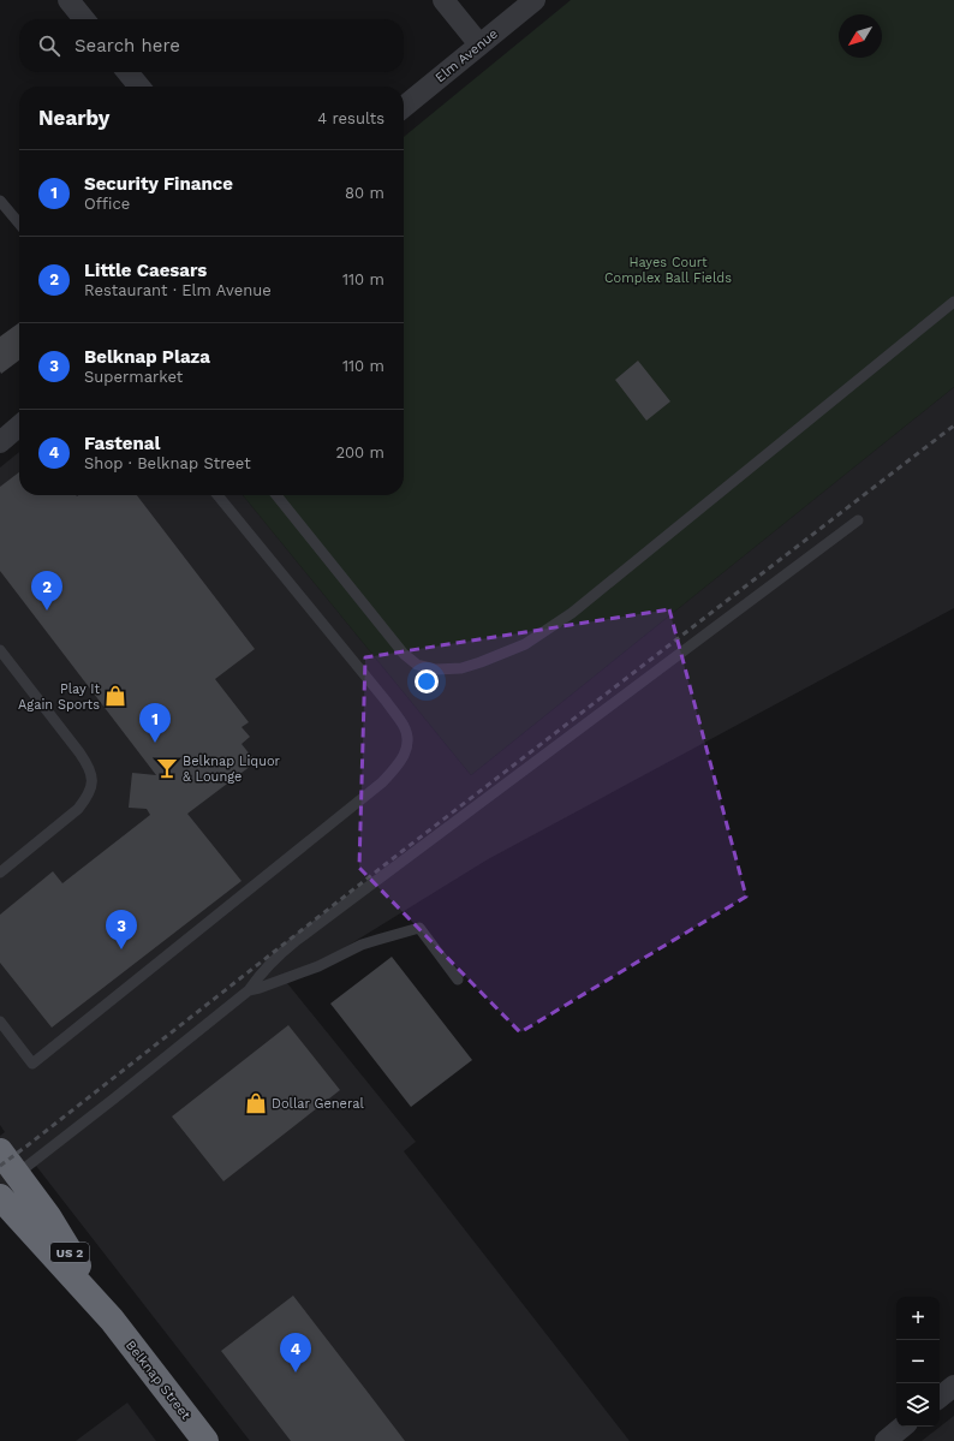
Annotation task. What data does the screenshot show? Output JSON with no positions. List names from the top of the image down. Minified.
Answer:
{"streets":{"highway":["US 2","Belknap Street"],"street":["Elm Avenue"]},"parks":["Hayes Court Complex Ball Fields"],"places":{"shop":["Play It Again Sports","Dollar General"],"bar":["Belknap Liquor & Lounge"]},"north":"bottom left","page":{"search":"Search here","heading":["Nearby","4 results"],"list":[{"mark":"1","name":"Security Finance","note":"Office","value":"80 m"},{"mark":"2","name":"Little Caesars","note":"Restaurant · Elm Avenue","value":"110 m"},{"mark":"3","name":"Belknap Plaza","note":"Supermarket","value":"110 m"},{"mark":"4","name":"Fastenal","note":"Shop · Belknap Street","value":"200 m"}],"pins":["2","1","3","4"],"map_buttons":["+","−"]}}
